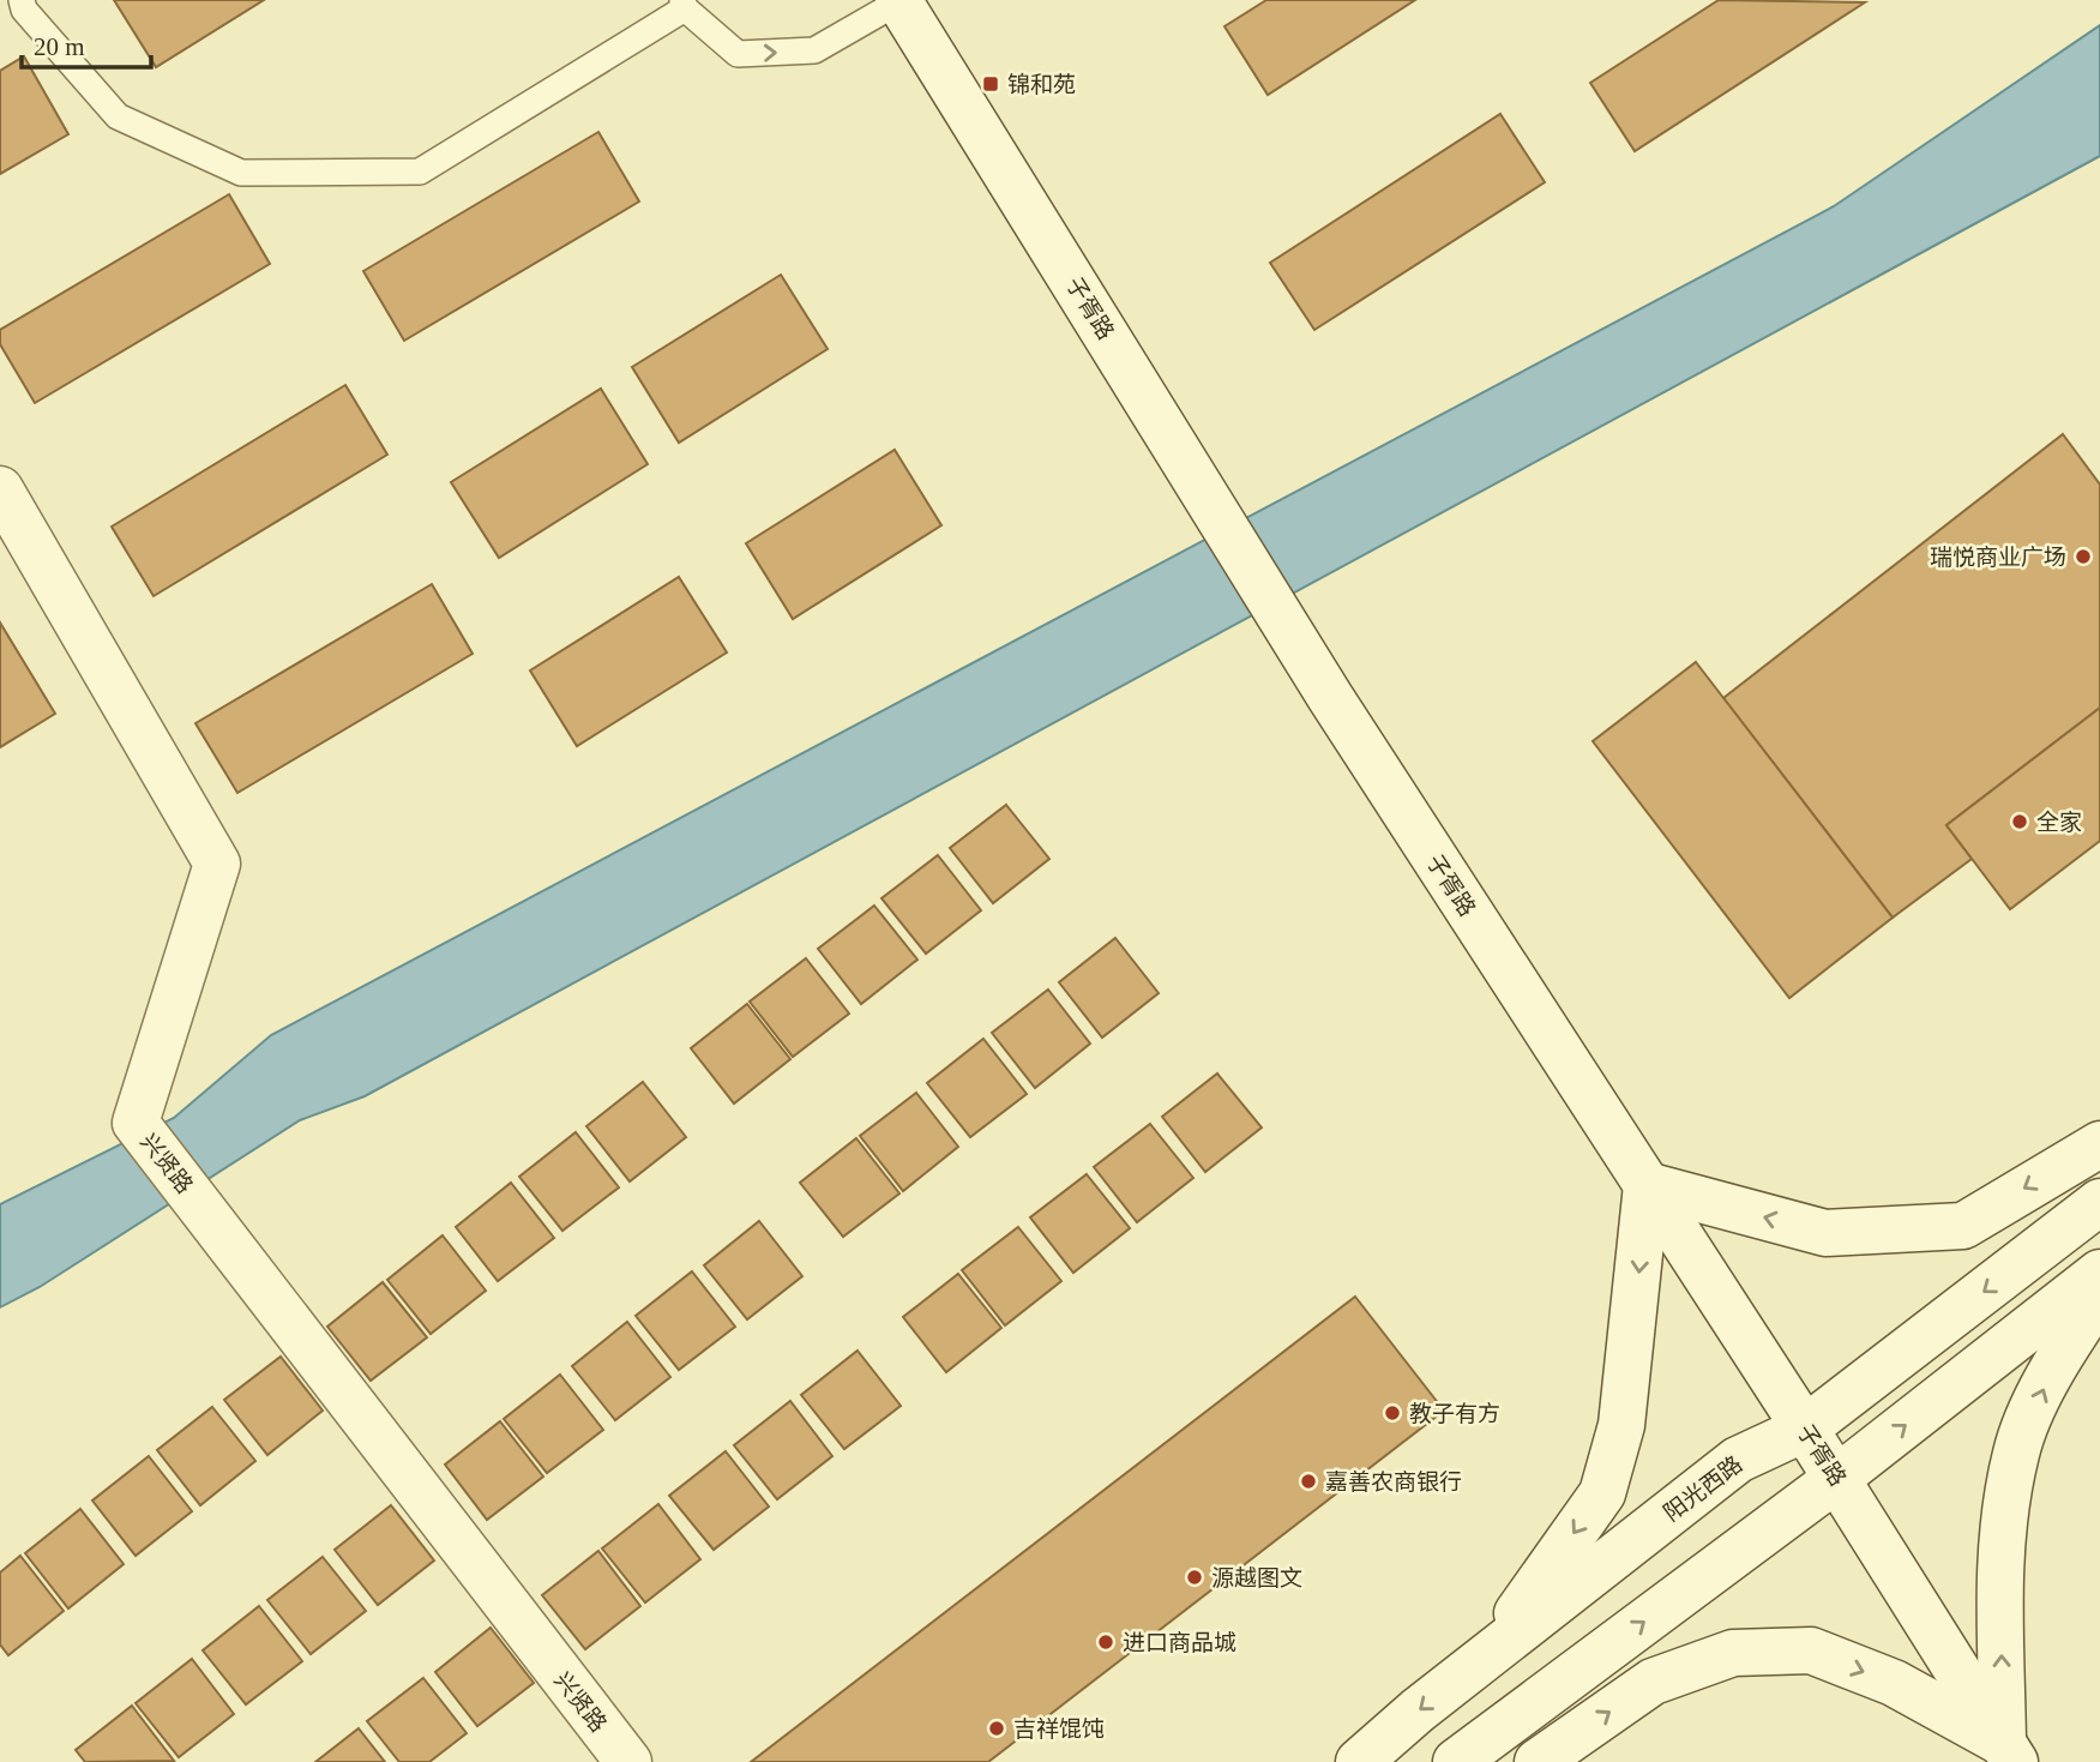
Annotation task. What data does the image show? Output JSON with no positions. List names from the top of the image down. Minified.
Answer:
{"streets":{"street":["子胥路","兴贤路","阳光西路"]},"crossings":[["子胥路","阳光西路"]],"places":{"transit":["锦和苑"],"other":["瑞悦商业广场","全家","教子有方","嘉善农商银行","源越图文","进口商品城","吉祥馄饨"]},"scale_bar":"20 m"}
